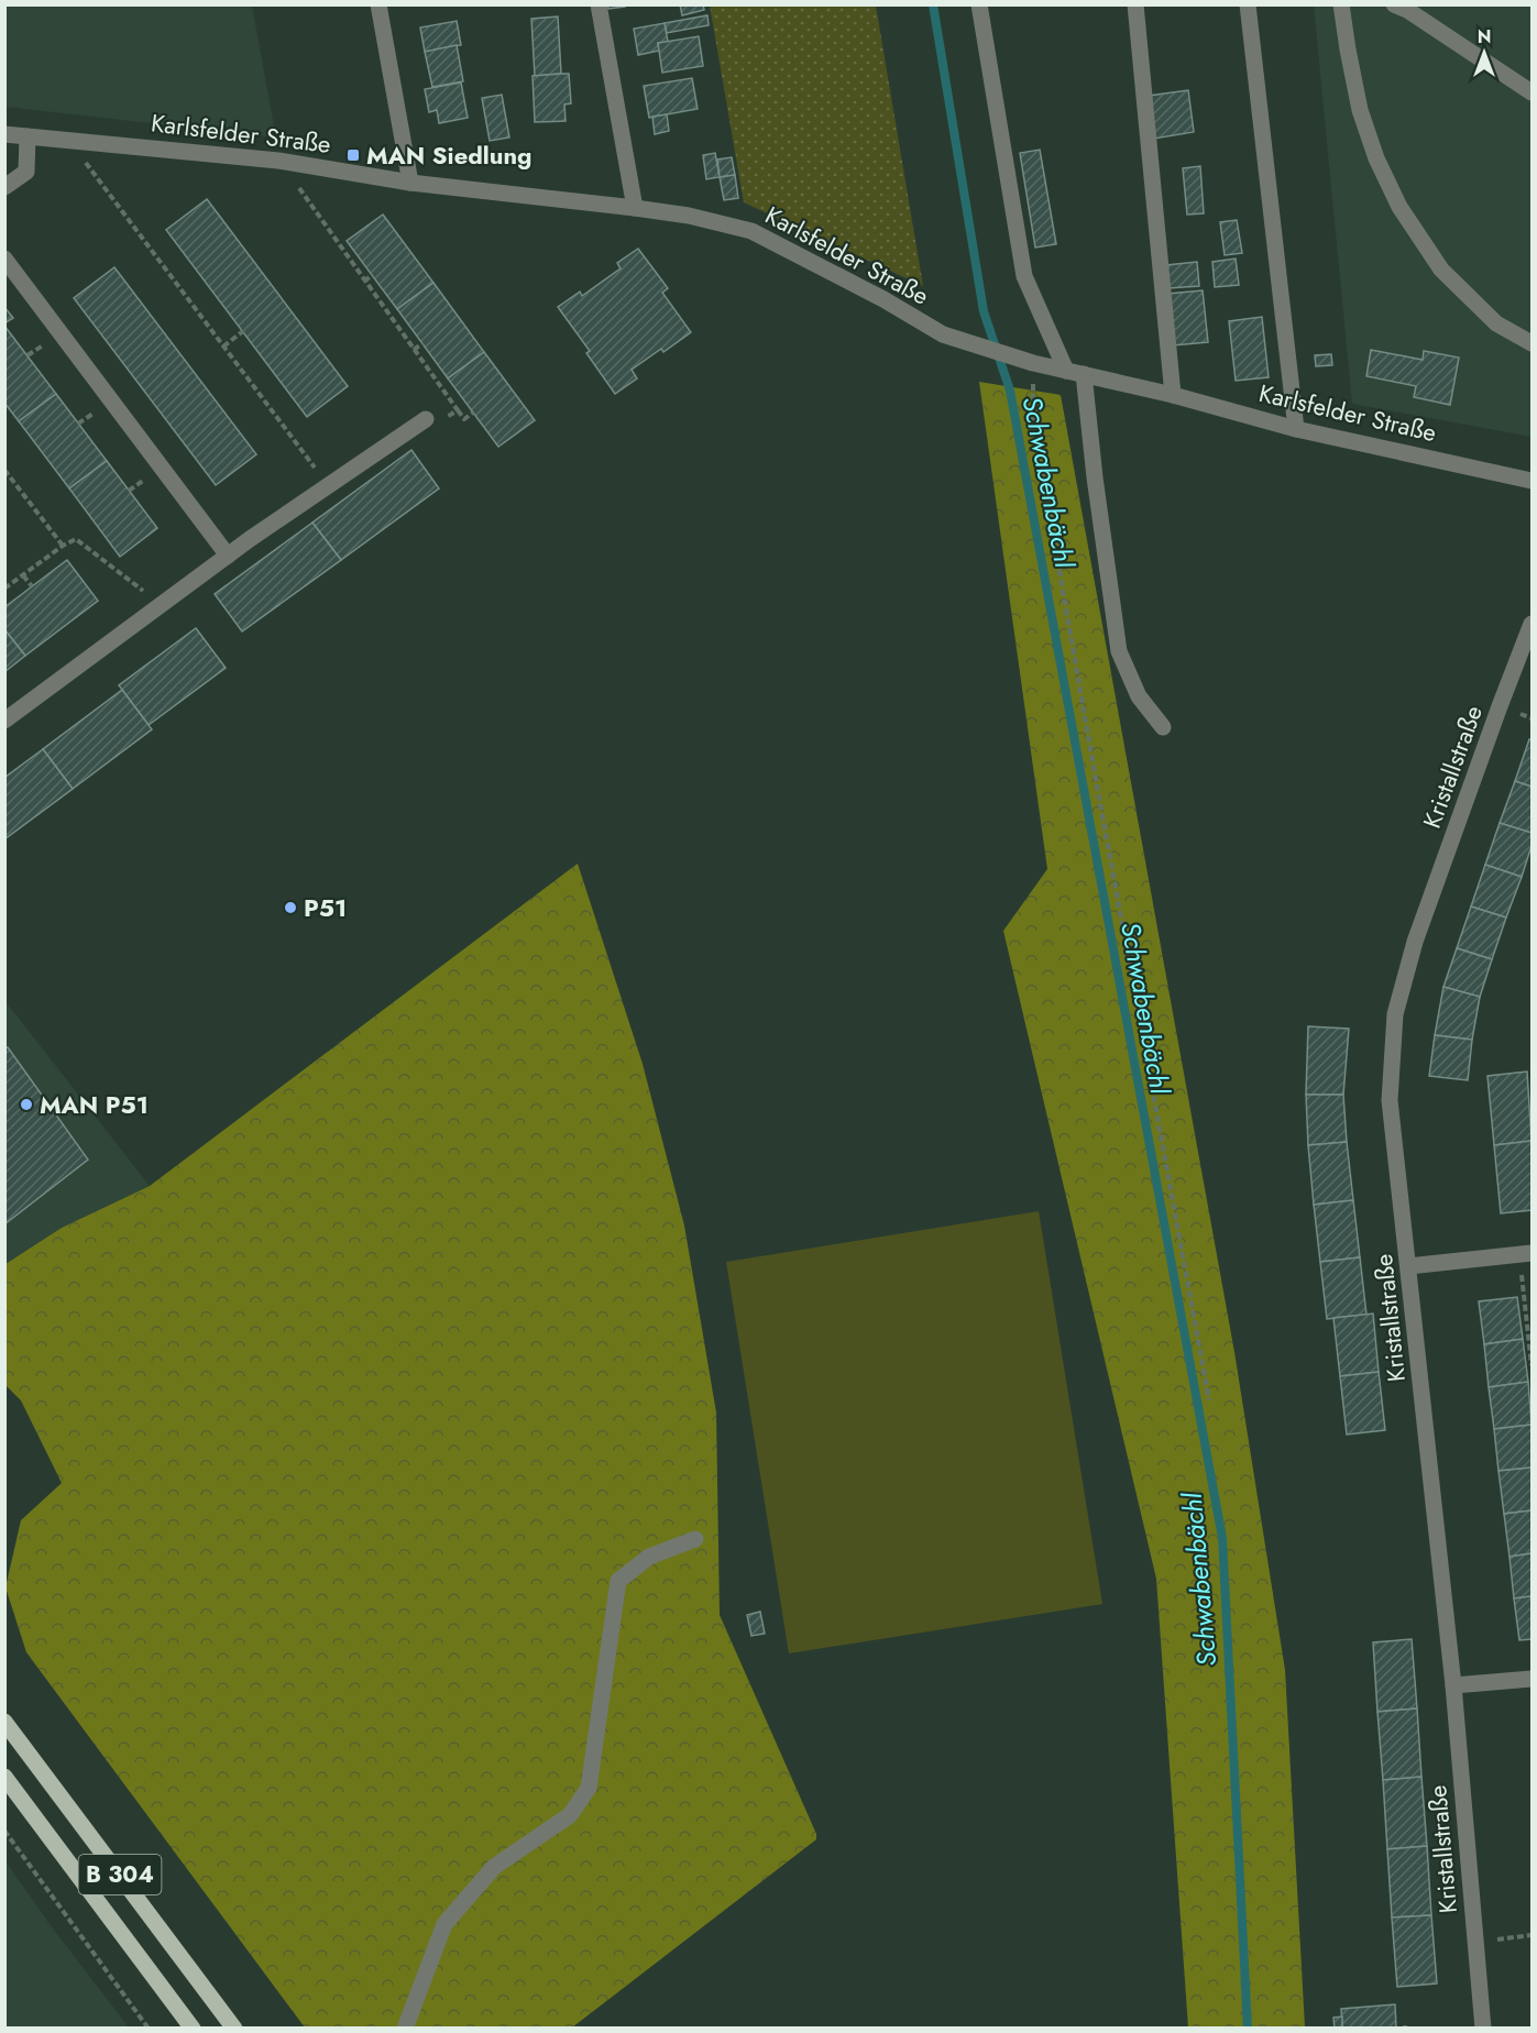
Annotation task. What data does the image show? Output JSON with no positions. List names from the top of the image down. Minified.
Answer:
{"streets":{"main road":["B 304"],"street":["Karlsfelder Straße","Kristallstraße"]},"water":["Schwabenbächl"],"places":{"transit":["MAN Siedlung"],"other":["P51","MAN P51"]},"north":"top"}
